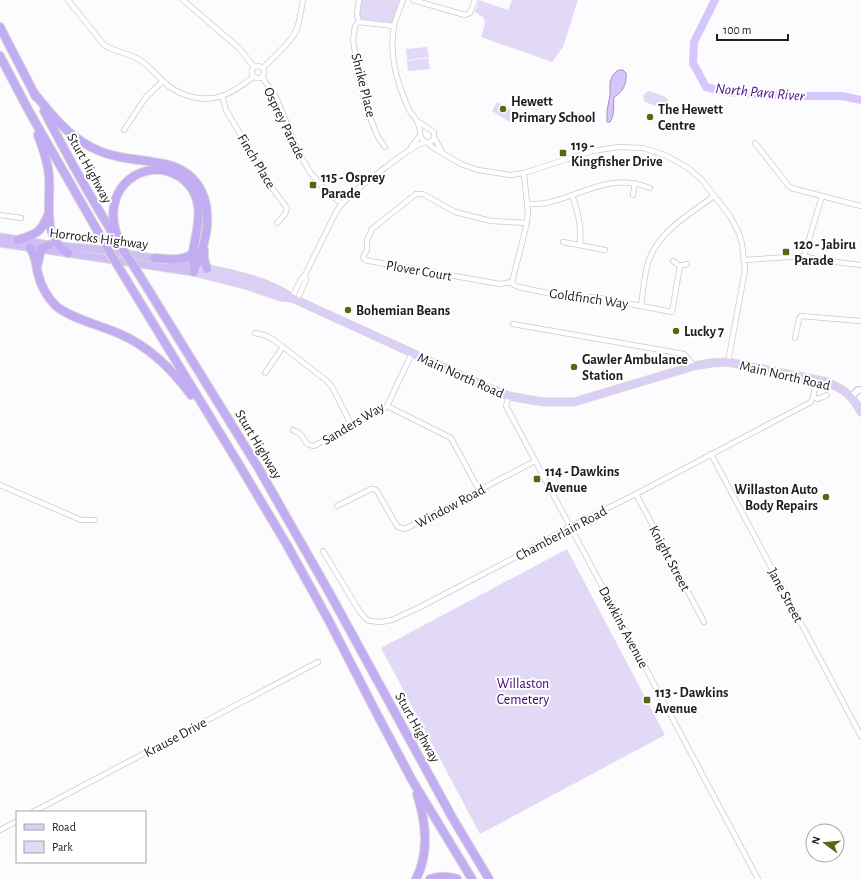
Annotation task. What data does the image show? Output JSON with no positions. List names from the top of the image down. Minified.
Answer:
{"streets":{"highway":["Sturt Highway","Horrocks Highway"],"main road":["Main North Road"],"street":["Shrike Place","Osprey Parade","Finch Place","Plover Court","Goldfinch Way","Sanders Way","Window Road","Chamberlain Road","Knight Street","Jane Street","Dawkins Avenue","Krause Drive"]},"crossings":[["Horrocks Highway","Main North Road"],["Plover Court","Goldfinch Way"],["Main North Road","Sanders Way"],["Main North Road","Dawkins Avenue"],["Window Road","Dawkins Avenue"],["Chamberlain Road","Knight Street"],["Chamberlain Road","Jane Street"],["Chamberlain Road","Dawkins Avenue"]],"water":["North Para River"],"parks":["Willaston Cemetery"],"places":{"other":["Hewett Primary School","The Hewett Centre","Bohemian Beans","Lucky 7","Gawler Ambulance Station","Willaston Auto Body Repairs"],"transit":["119 - Kingfisher Drive","115 - Osprey Parade","120 - Jabiru Parade","114 - Dawkins Avenue","113 - Dawkins Avenue"]},"legend":["Road","Park"],"scale_bar":"100 m","north":"left"}
